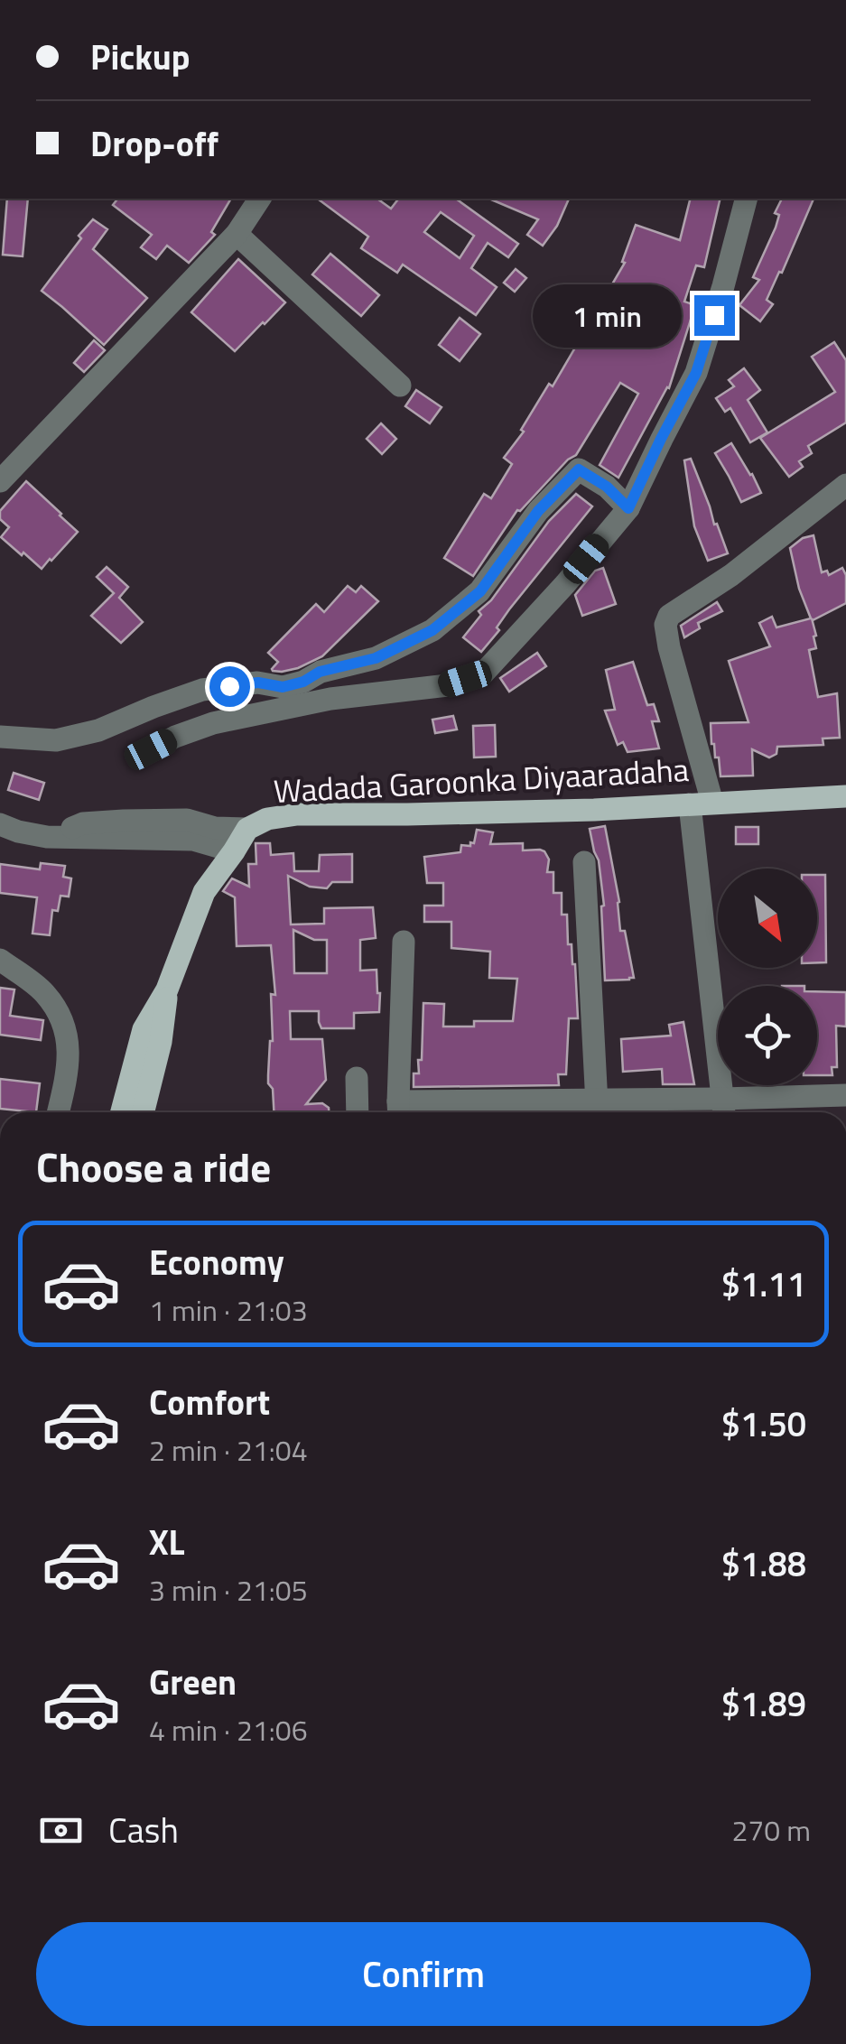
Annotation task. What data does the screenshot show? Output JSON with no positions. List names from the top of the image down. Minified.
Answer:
{"streets":{"main road":["Wadada Garoonka Diyaaradaha"]},"north":"bottom right","page":{"banner":["Pickup","Drop-off"],"bubble":"1 min","heading":"Choose a ride","list":[{"name":"Economy","note":"1 min · 21:03","value":"$1.11"},{"name":"Comfort","note":"2 min · 21:04","value":"$1.50"},{"name":"XL","note":"3 min · 21:05","value":"$1.88"},{"name":"Green","note":"4 min · 21:06","value":"$1.89"}],"pay":["Cash","270 m"],"buttons":"Confirm"}}
